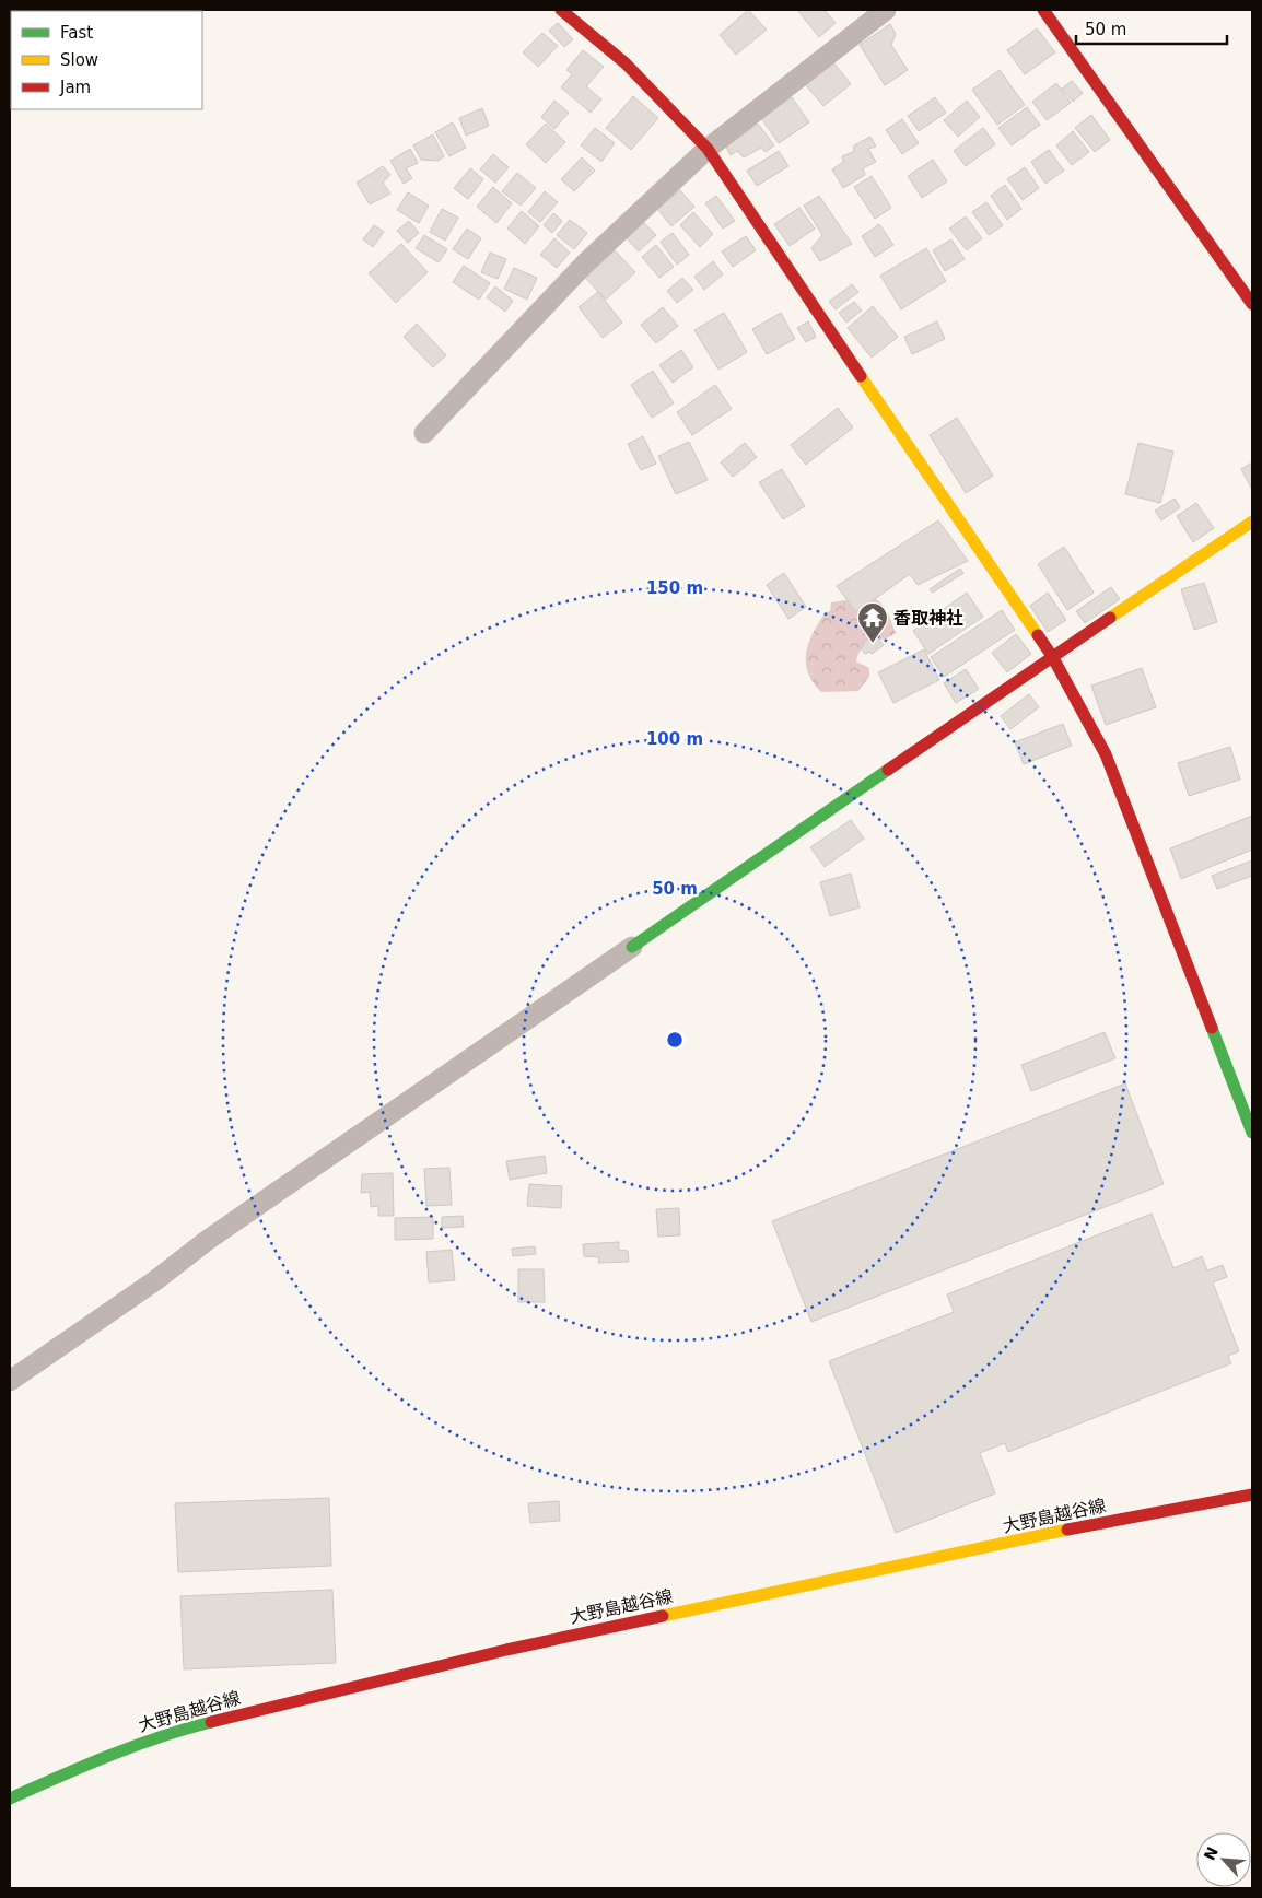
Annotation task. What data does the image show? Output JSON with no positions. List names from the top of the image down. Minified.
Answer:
{"streets":{"street":["大野島越谷線"]},"places":{"temple":["香取神社"]},"legend":["Fast","Slow","Jam"],"scale_bar":"50 m","north":"top left","rings":["150 m","100 m","50 m"]}
